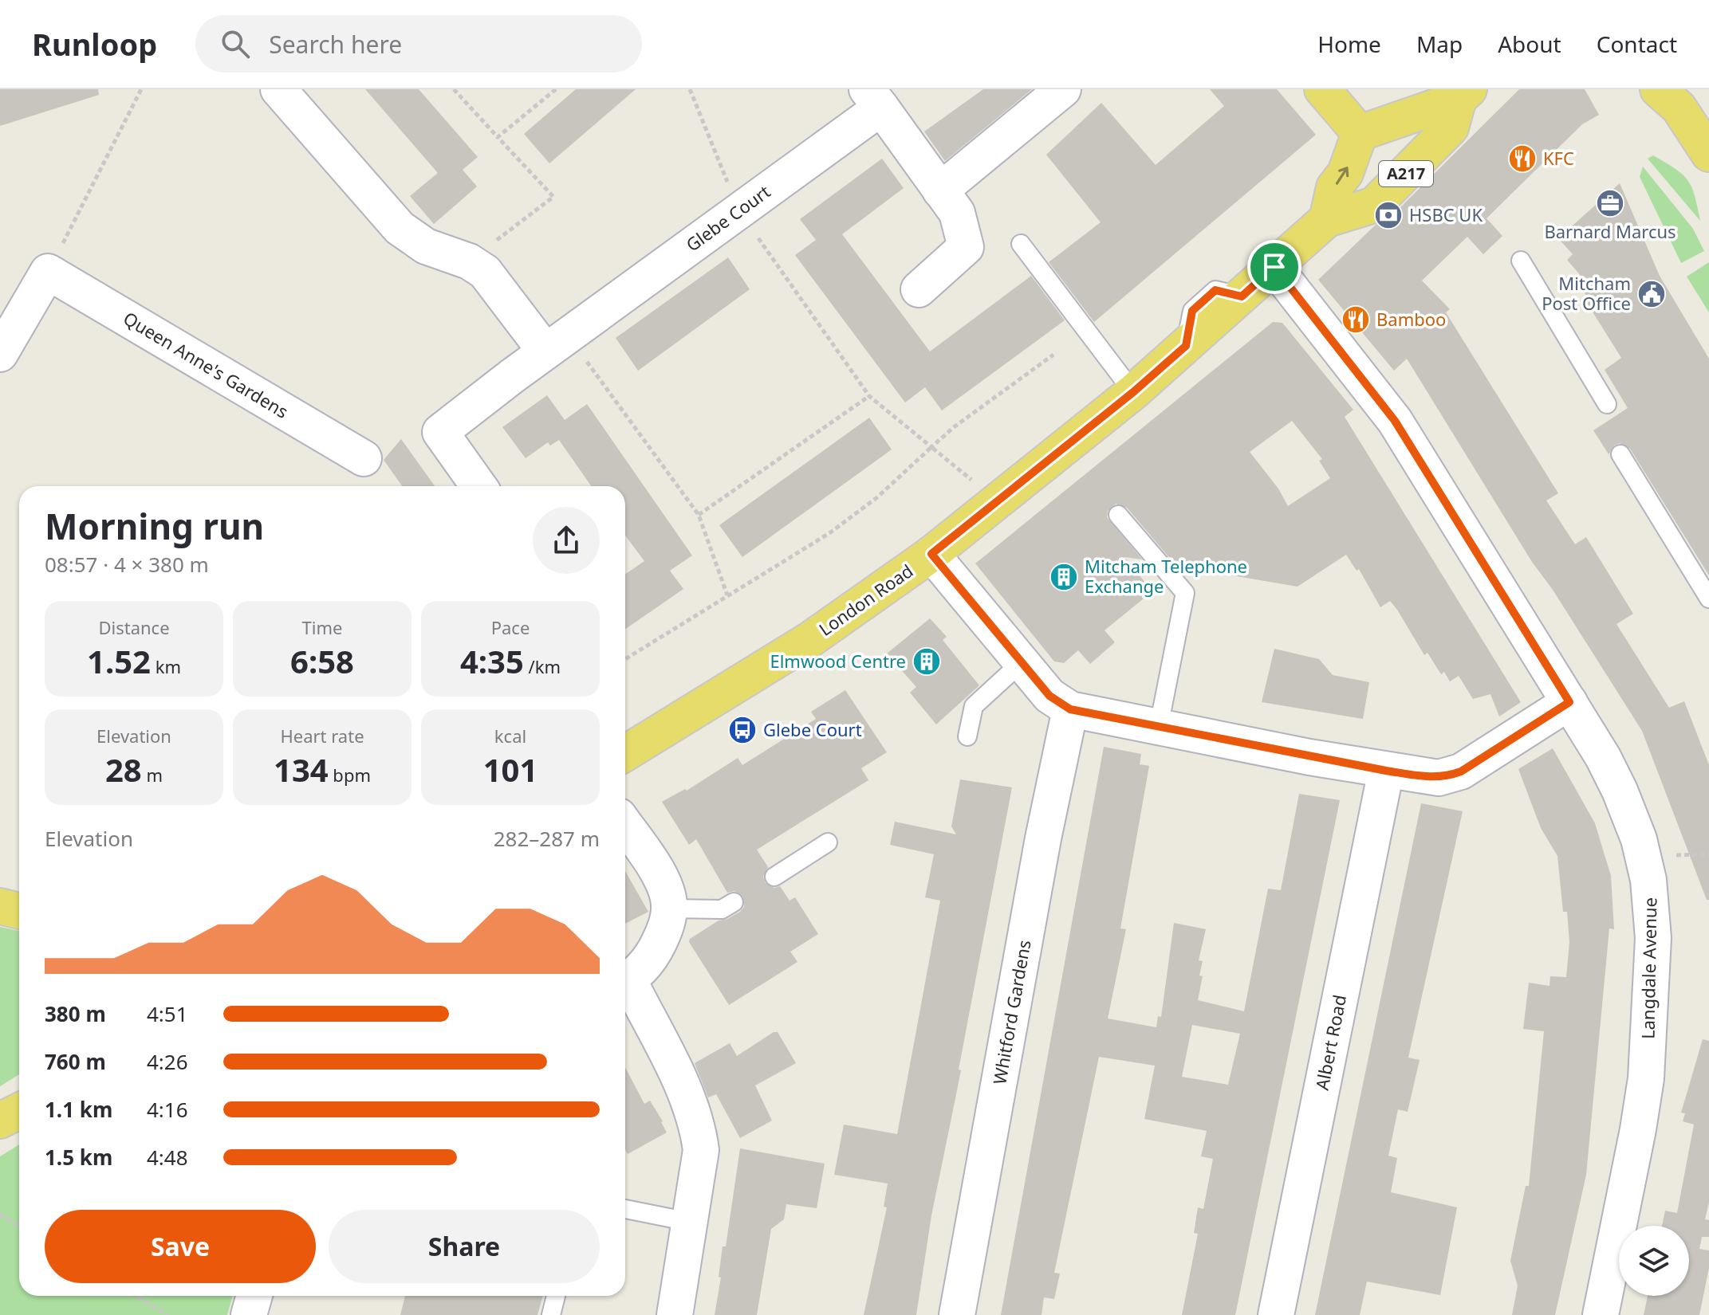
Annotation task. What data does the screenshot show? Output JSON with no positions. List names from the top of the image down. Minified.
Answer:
{"streets":{"main road":["A217","London Road"],"street":["Glebe Court","Queen Anne's Gardens","Langdale Avenue","Whitford Gardens","Albert Road"]},"crossings":[["London Road","Langdale Avenue"]],"places":{"restaurant":["KFC","Bamboo"],"office":["Barnard Marcus"],"bank":["HSBC UK"],"public building":["Mitcham Post Office"],"building":["Mitcham Telephone Exchange","Elmwood Centre"],"bus stop":["Glebe Court"]},"page":{"header":"Runloop","search":"Search here","nav":["Home","Map","About","Contact"],"heading":["Morning run","08:57 · 4 × 380 m"],"stats":[["Distance","1.52 km"],["Time","6:58"],["Pace","4:35 /km"],["Elevation","28 m"],["Heart rate","134 bpm"],["kcal","101"]],"chart":["Elevation","282–287 m"],"list":[{"name":"380 m","note":"4:51"},{"name":"760 m","note":"4:26"},{"name":"1.1 km","note":"4:16"},{"name":"1.5 km","note":"4:48"}],"buttons":["Save","Share"]}}
